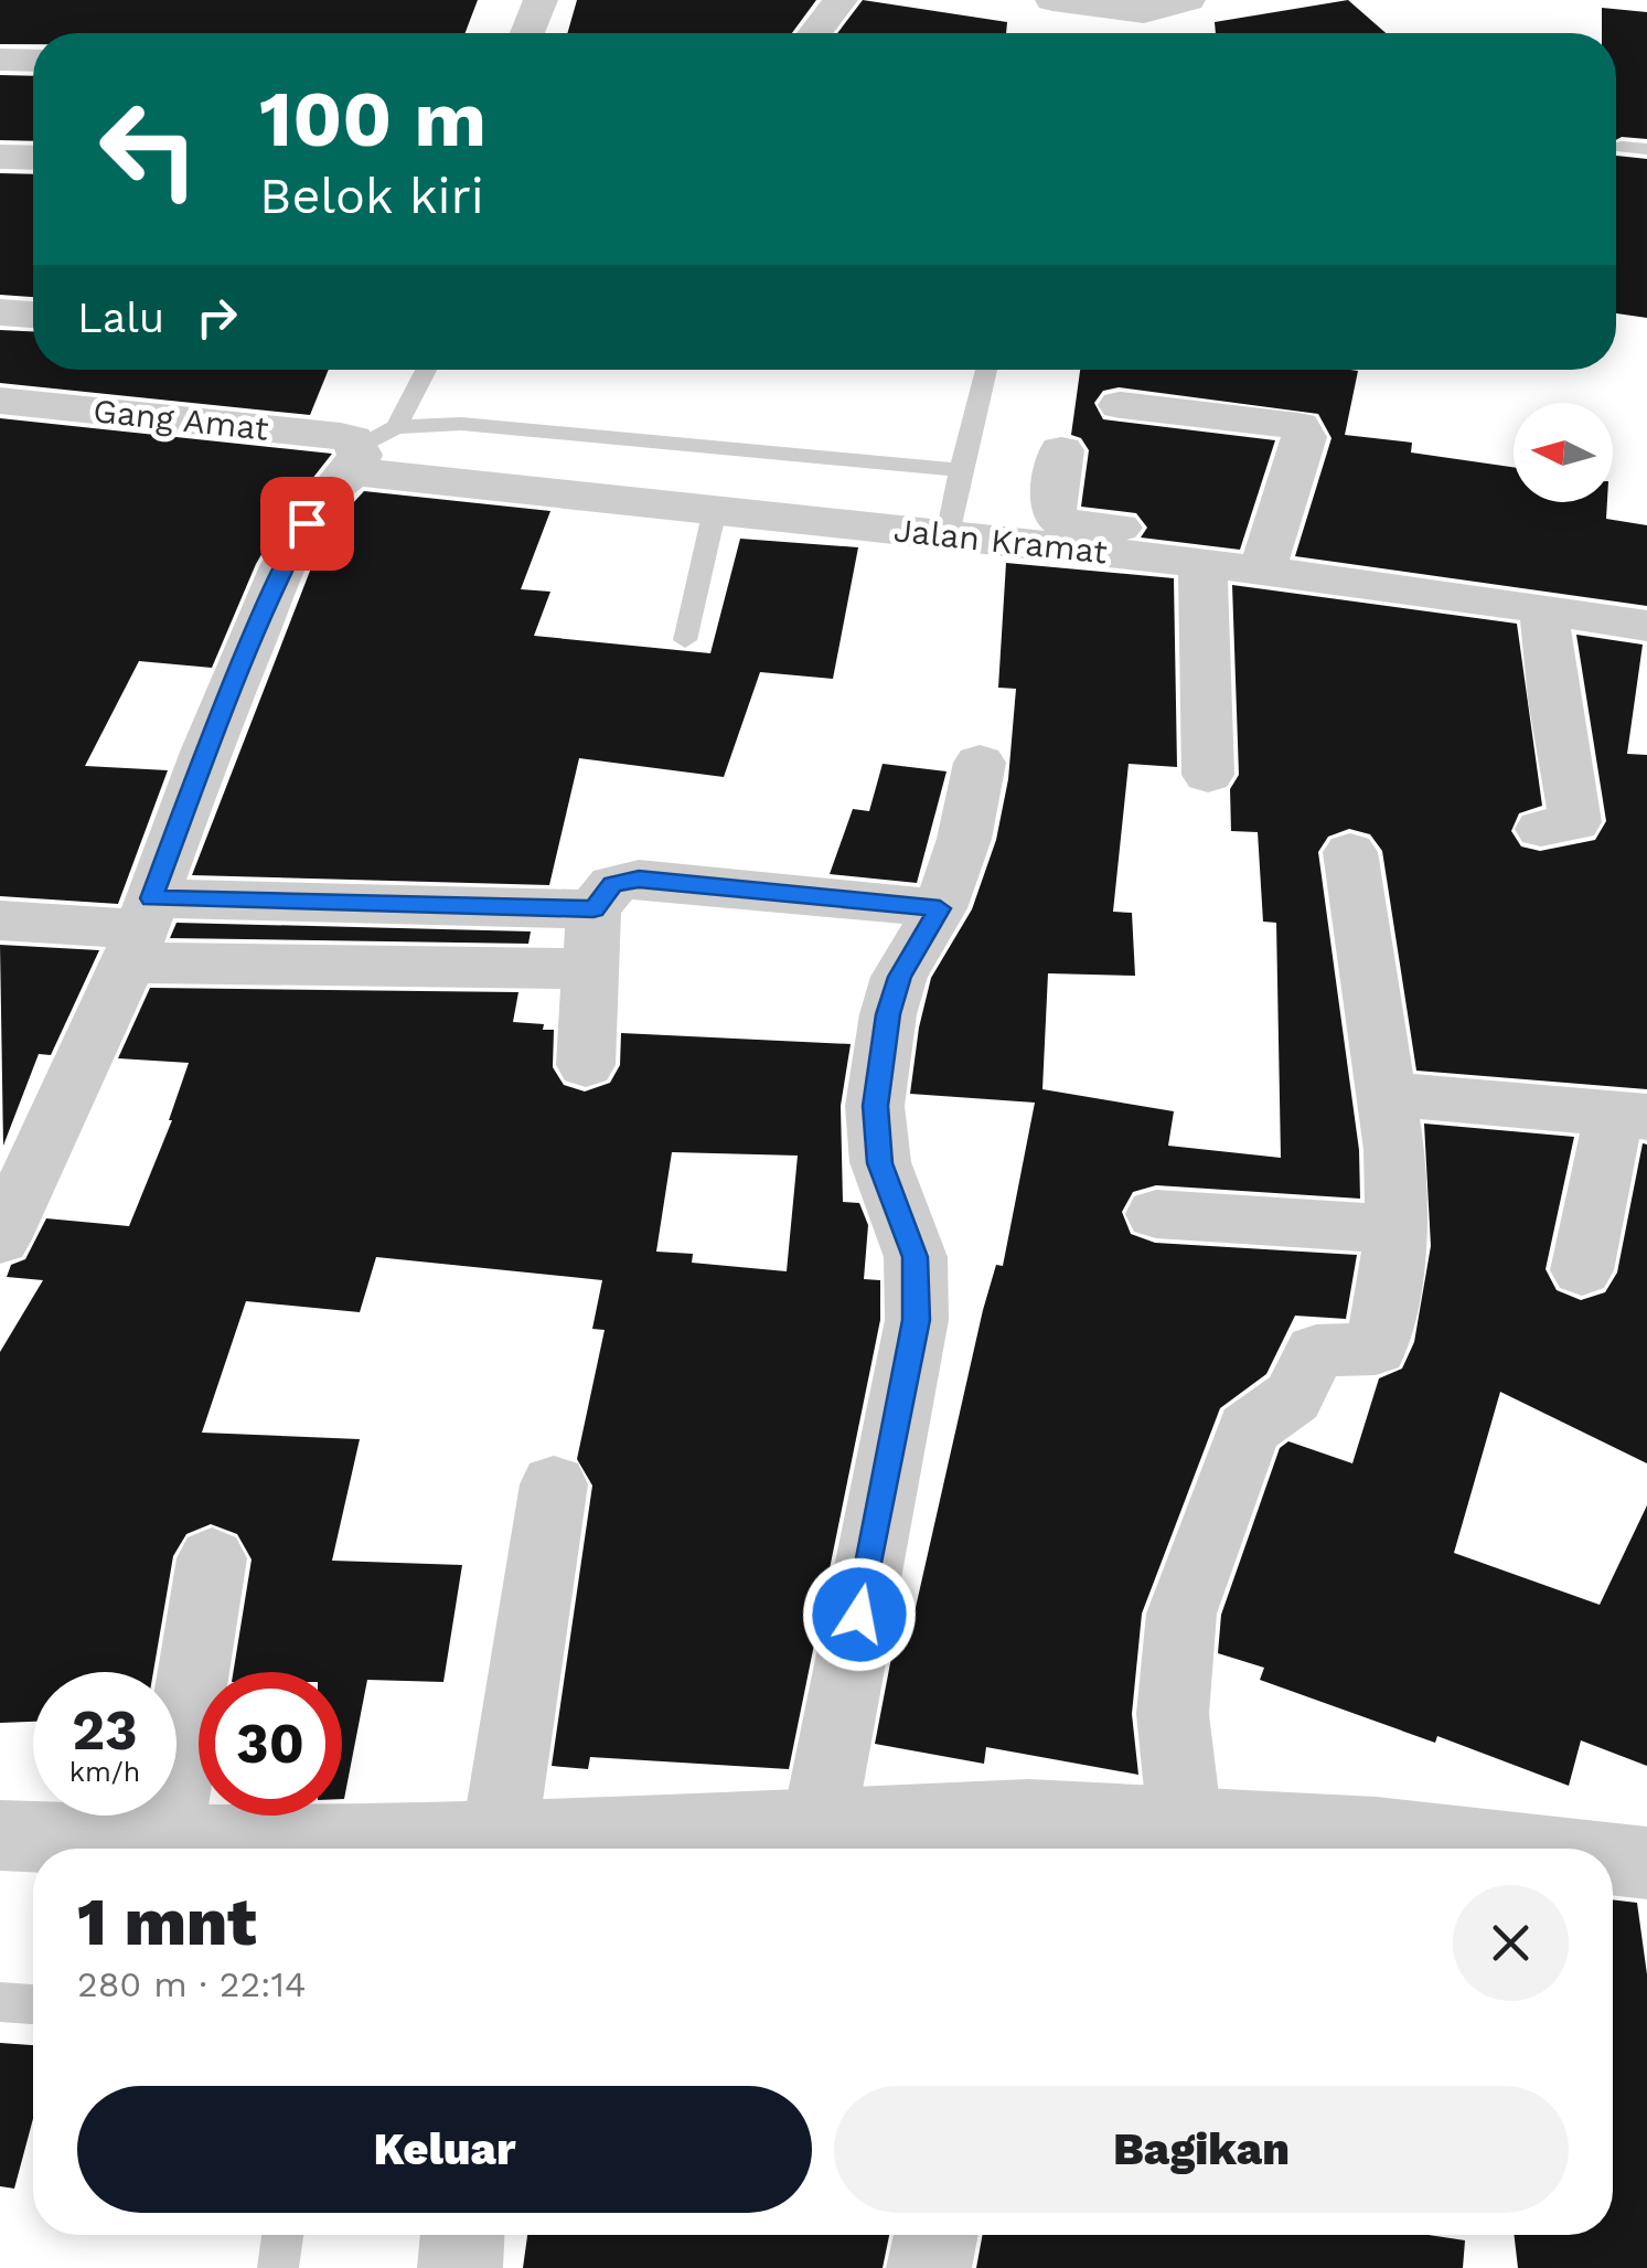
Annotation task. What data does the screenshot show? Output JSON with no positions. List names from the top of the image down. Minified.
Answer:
{"streets":{"street":["Gang Amat","Jalan Kramat"]},"crossings":[["Gang Amat","Jalan Kramat"]],"north":"left","page":{"turn":["100 m","Belok kiri"],"then":"Lalu","speed":"23 km/h","limit":"30","heading":["1 mnt","280 m · 22:14"],"buttons":["Keluar","Bagikan"]}}
